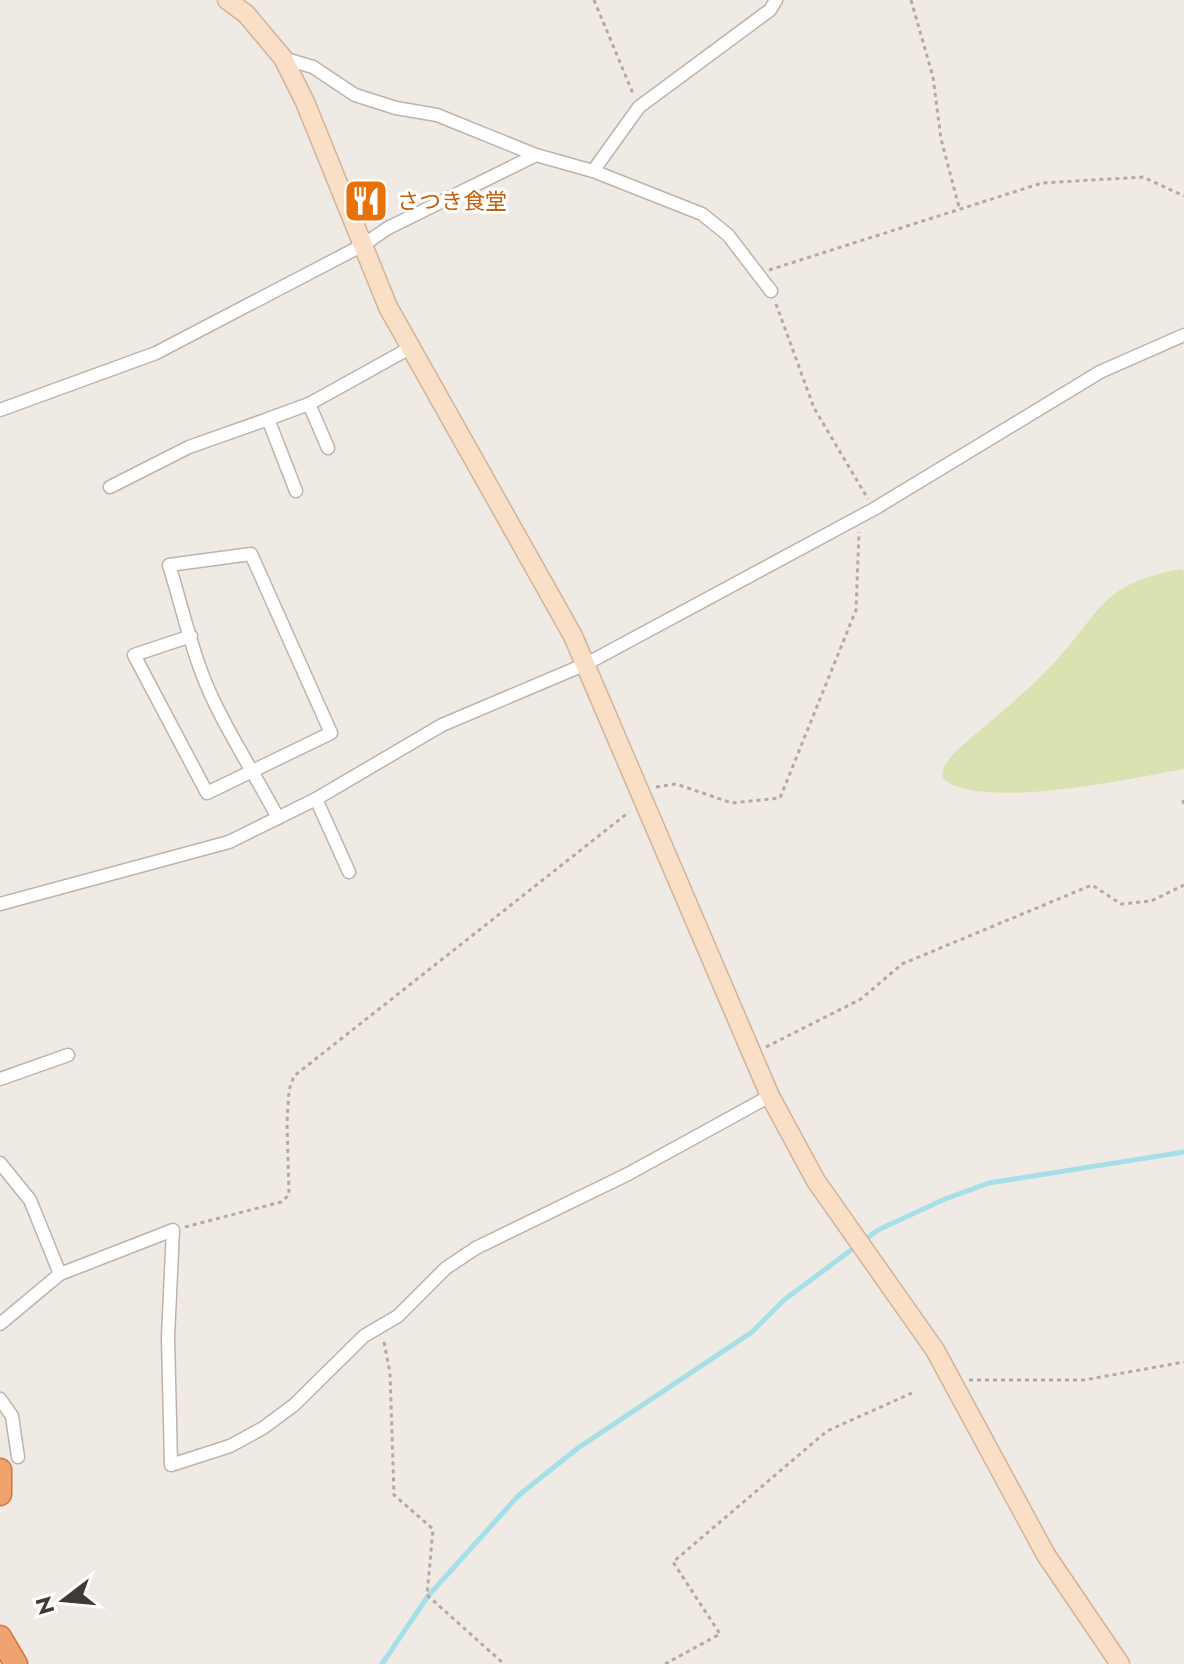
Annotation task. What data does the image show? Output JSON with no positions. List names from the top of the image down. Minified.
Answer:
{"places":{"restaurant":["さつき食堂"]},"north":"left"}
